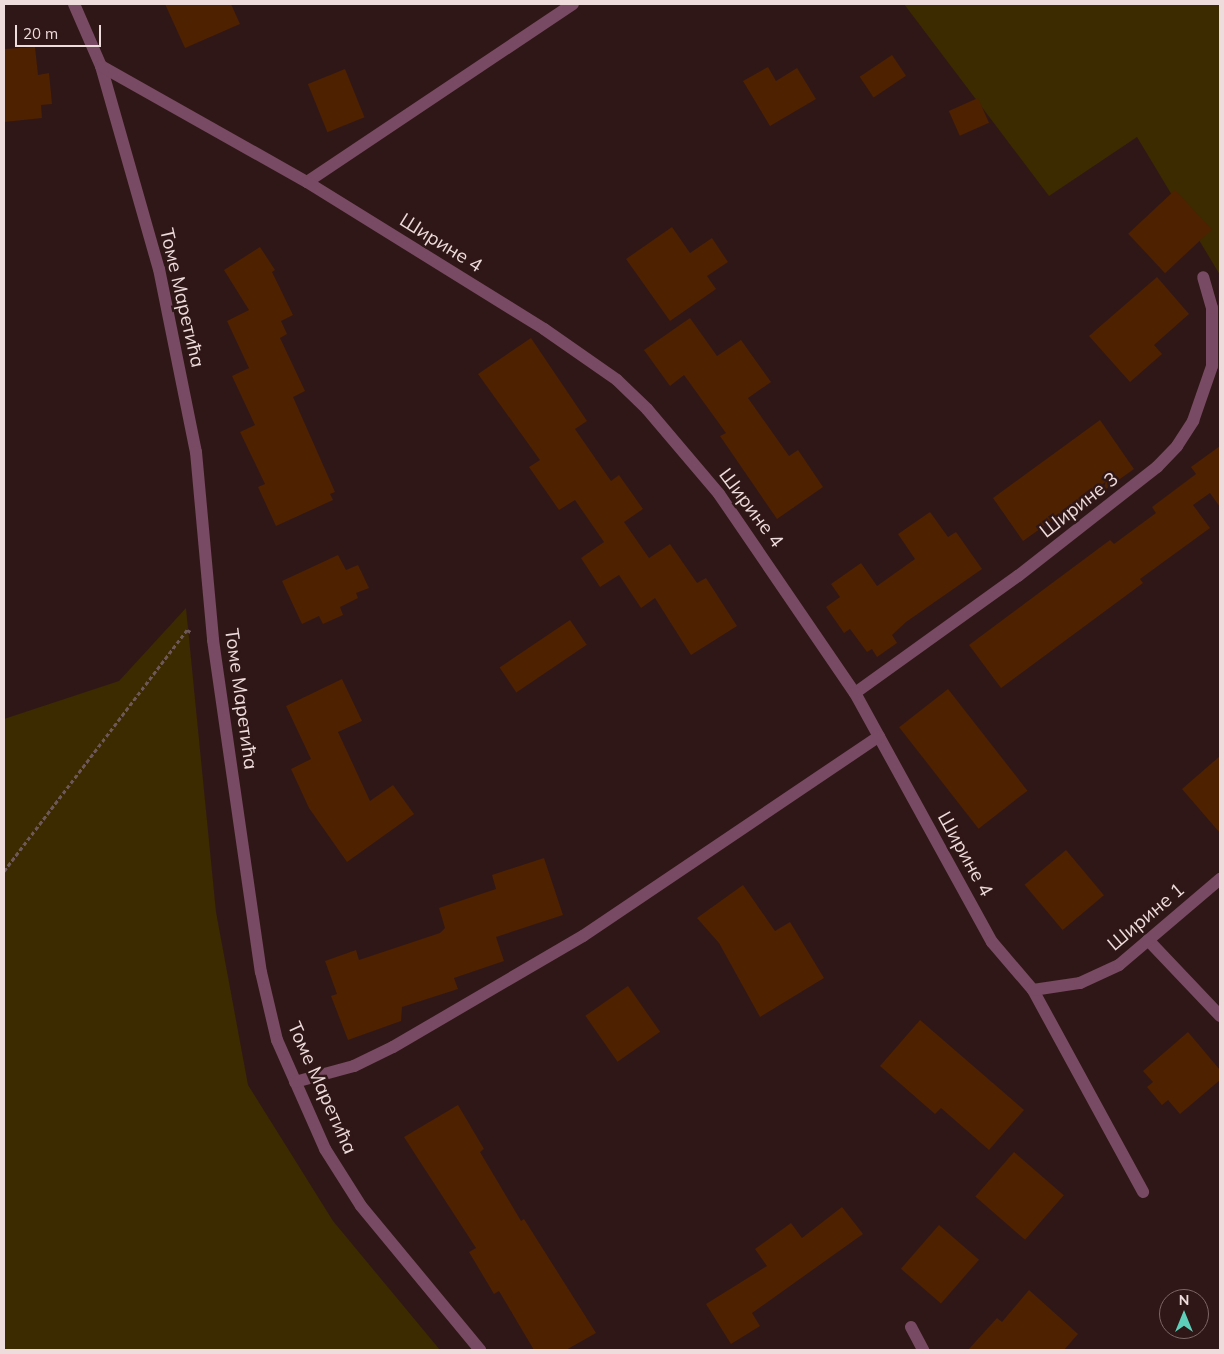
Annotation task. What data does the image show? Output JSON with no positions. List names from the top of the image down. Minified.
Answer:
{"streets":{"street":["Ширине 4","Томе Маретића","Ширине 3","Ширине 1"]},"crossings":[["Ширине 4","Томе Маретића"],["Ширине 4","Ширине 3"],["Ширине 4","Ширине 1"]],"scale_bar":"20 m","north":"top"}
